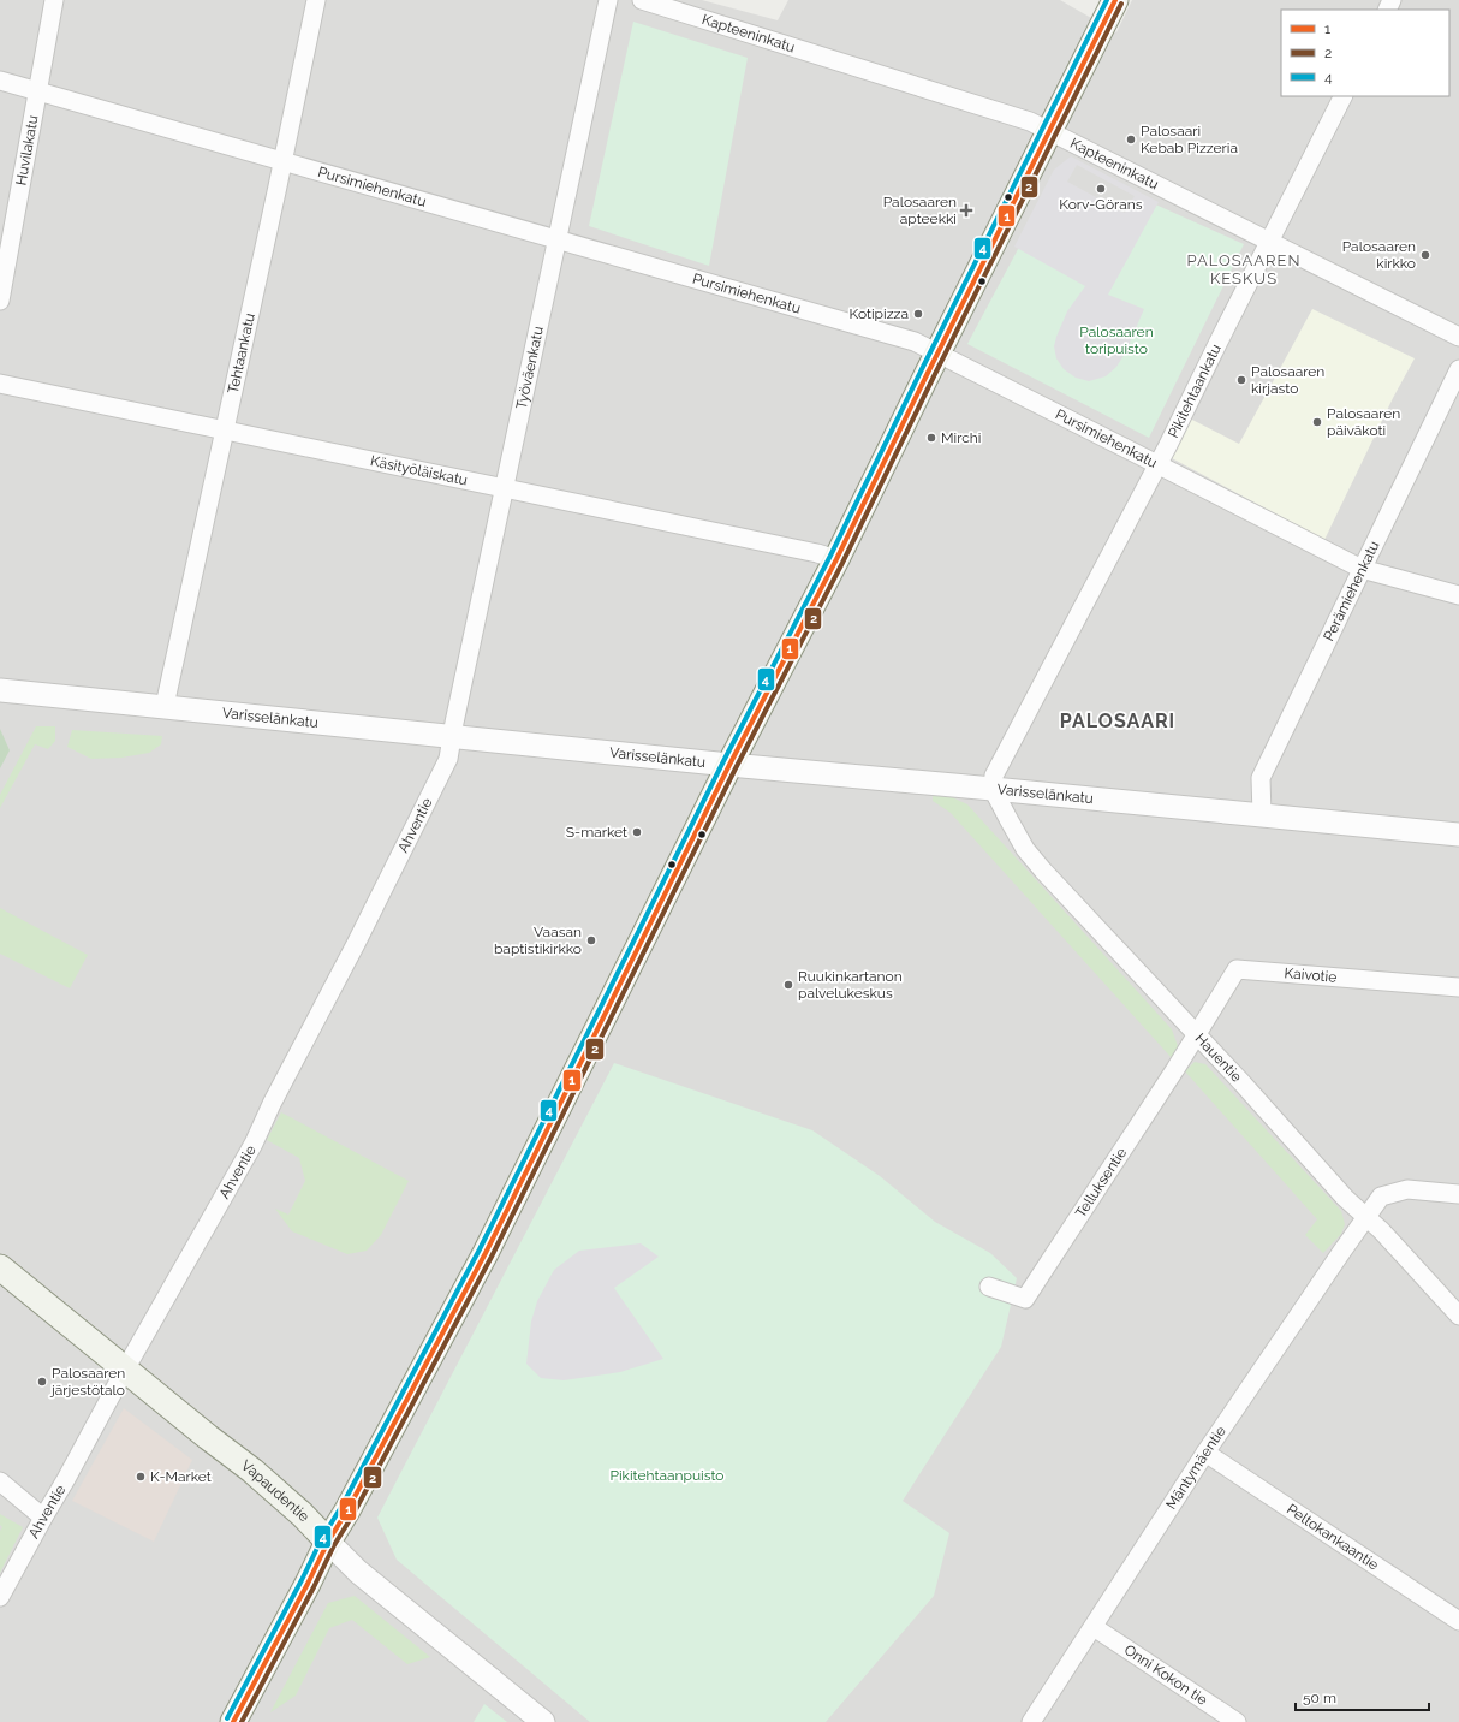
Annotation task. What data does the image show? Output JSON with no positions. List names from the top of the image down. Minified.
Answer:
{"streets":{"main road":["Vapaudentie"],"street":["Kapteeninkatu","Huvilakatu","Pursimiehenkatu","Tehtaankatu","Työväenkatu","Pikitehtaankatu","Käsityöläiskatu","Perämiehenkatu","Varisselänkatu","Ahventie","Kaivotie","Hauentie","Telluksentie","Mäntymäentie","Peltokankaantie","Onni Kokon tie"]},"crossings":[["Kapteeninkatu","Pikitehtaankatu"],["Huvilakatu","Pursimiehenkatu"],["Pursimiehenkatu","Tehtaankatu"],["Pursimiehenkatu","Työväenkatu"],["Pursimiehenkatu","Pikitehtaankatu"],["Pursimiehenkatu","Perämiehenkatu"],["Tehtaankatu","Käsityöläiskatu"],["Tehtaankatu","Varisselänkatu"],["Työväenkatu","Käsityöläiskatu"],["Työväenkatu","Varisselänkatu"],["Työväenkatu","Ahventie"],["Pikitehtaankatu","Varisselänkatu"],["Pikitehtaankatu","Hauentie"],["Perämiehenkatu","Varisselänkatu"],["Varisselänkatu","Ahventie"],["Varisselänkatu","Hauentie"],["Ahventie","Vapaudentie"],["Kaivotie","Hauentie"],["Kaivotie","Telluksentie"],["Hauentie","Telluksentie"],["Hauentie","Mäntymäentie"],["Mäntymäentie","Peltokankaantie"],["Mäntymäentie","Onni Kokon tie"]],"districts":["PALOSAAREN KESKUS","PALOSAARI"],"parks":["Palosaaren toripuisto","Pikitehtaanpuisto"],"places":{"other":["Palosaari Kebab Pizzeria","Korv-Görans","Palosaaren kirkko","Kotipizza","Palosaaren kirjasto","Palosaaren päiväkoti","Mirchi","S-market","Vaasan baptistikirkko","Ruukinkartanon palvelukeskus","Palosaaren järjestötalo","K-Market"],"health":["Palosaaren apteekki"]},"lines":["transit line 1","transit line 4","transit line 2"],"legend":["1","2","4"],"scale_bar":"50 m"}
